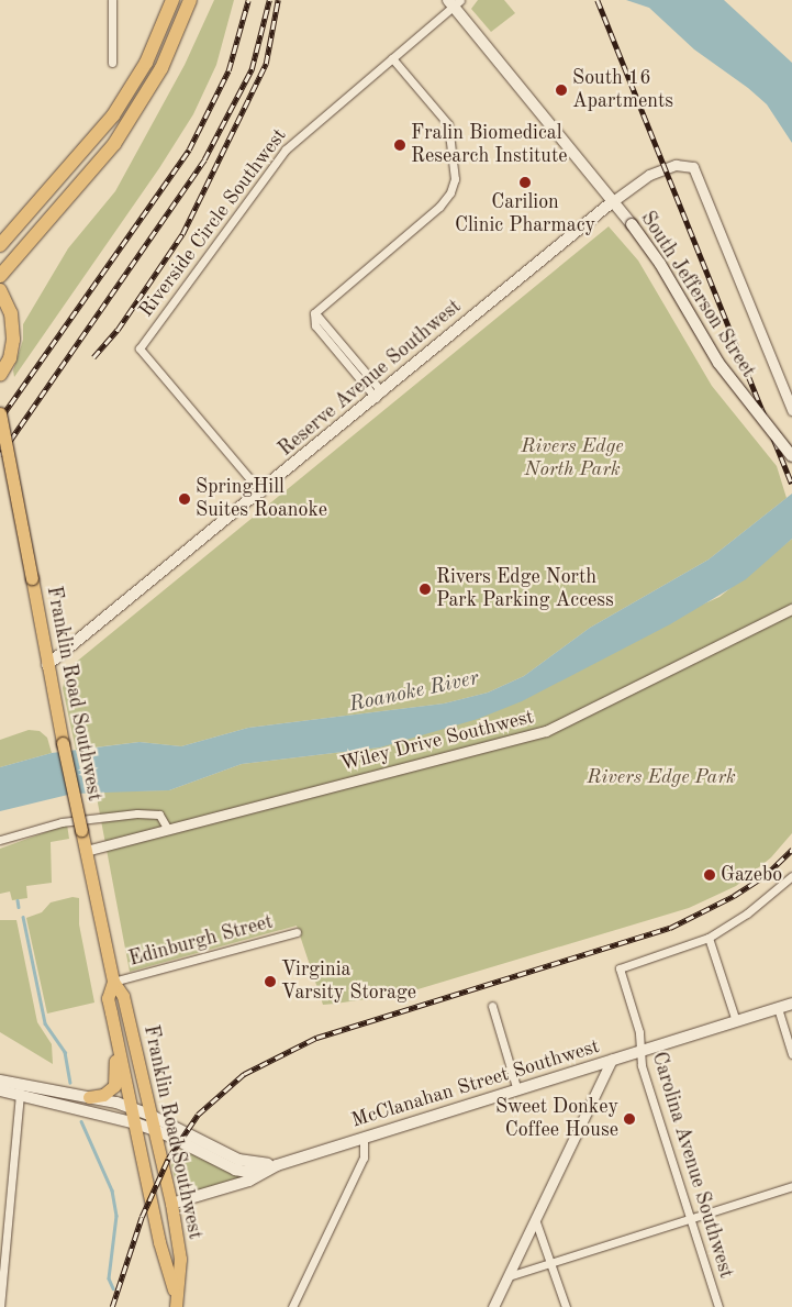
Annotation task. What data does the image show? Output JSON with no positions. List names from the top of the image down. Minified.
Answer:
{"streets":{"main road":["South Jefferson Street","Reserve Avenue Southwest","Franklin Road Southwest","McClanahan Street Southwest"],"street":["Riverside Circle Southwest","Wiley Drive Southwest","Edinburgh Street","Carolina Avenue Southwest"]},"crossings":[["Riverside Circle Southwest","South Jefferson Street"],["Riverside Circle Southwest","Reserve Avenue Southwest"],["South Jefferson Street","Reserve Avenue Southwest"],["Reserve Avenue Southwest","Franklin Road Southwest"],["Franklin Road Southwest","Wiley Drive Southwest"],["Franklin Road Southwest","Edinburgh Street"],["Franklin Road Southwest","McClanahan Street Southwest"],["McClanahan Street Southwest","Carolina Avenue Southwest"]],"water":["Roanoke River"],"parks":["Rivers Edge North Park","Rivers Edge Park"],"places":["South 16 Apartments","Fralin Biomedical Research Institute","Carilion Clinic Pharmacy","SpringHill Suites Roanoke","Rivers Edge North Park Parking Access","Gazebo","Virginia Varsity Storage","Sweet Donkey Coffee House"]}
